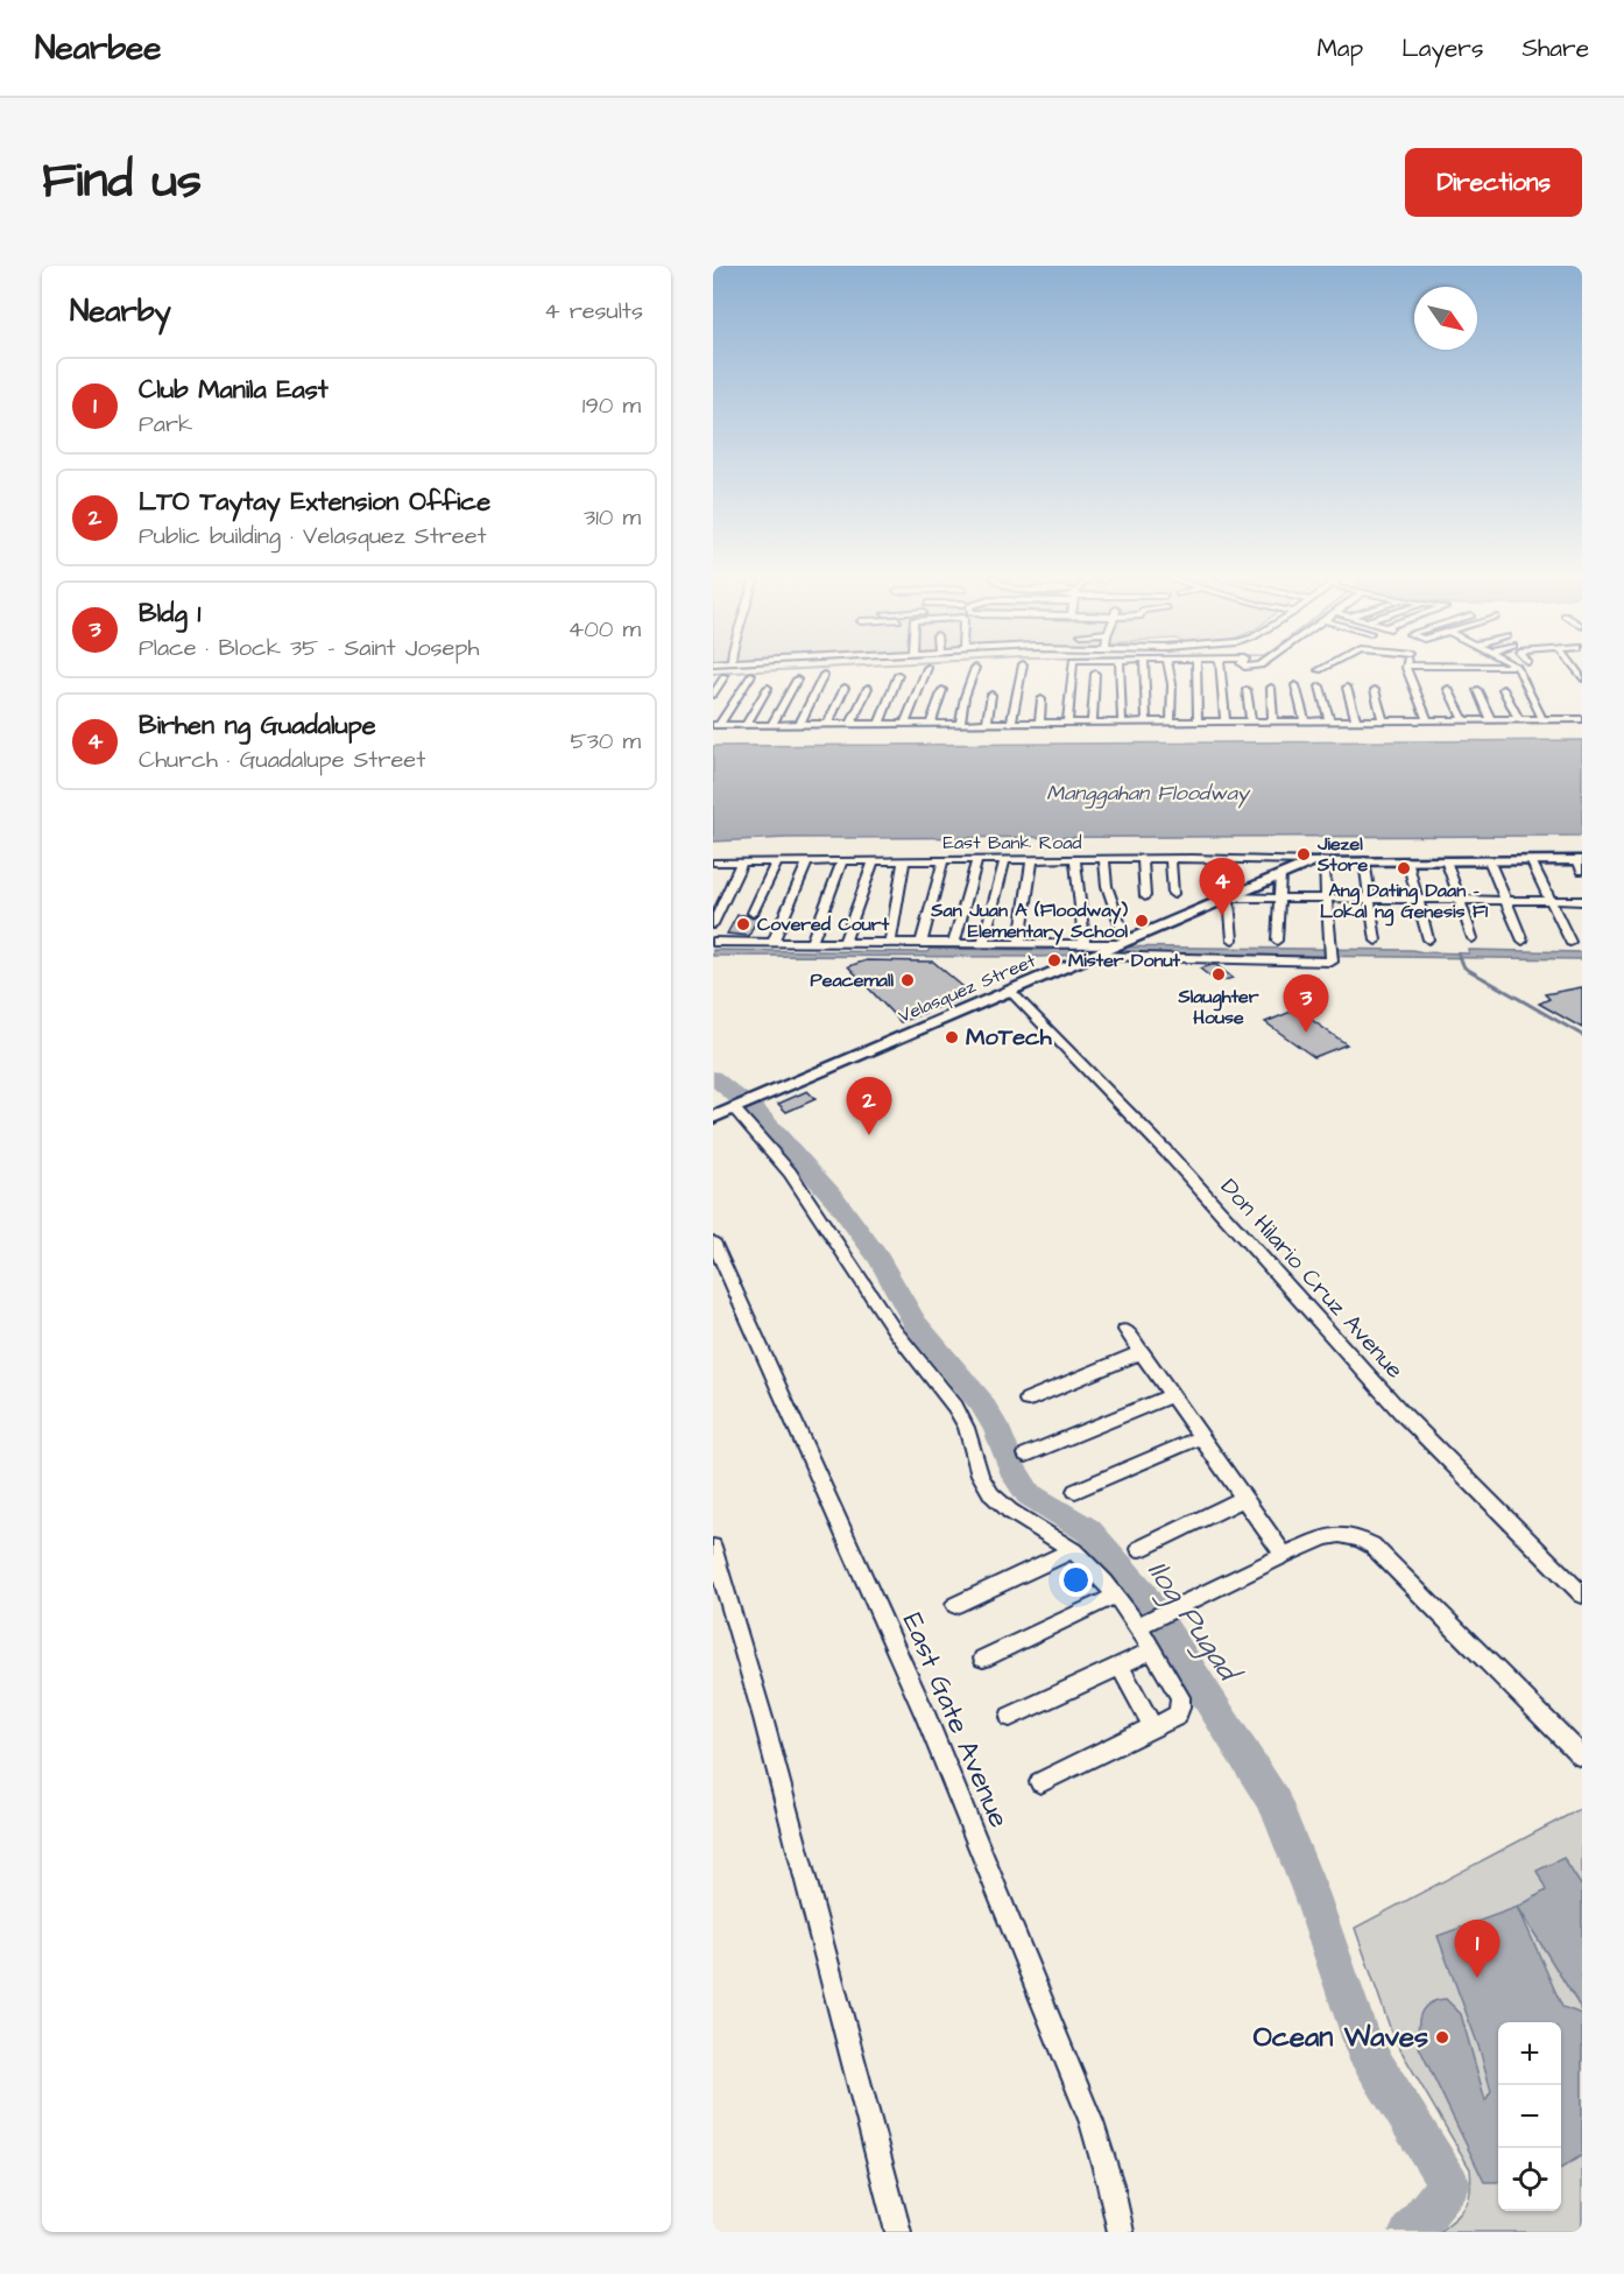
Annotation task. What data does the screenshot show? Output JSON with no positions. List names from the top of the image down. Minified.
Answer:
{"streets":{"main road":["Velasquez Street"],"street":["East Bank Road","Don Hilario Cruz Avenue","East Gate Avenue"]},"crossings":[["East Bank Road","Velasquez Street"],["Velasquez Street","Don Hilario Cruz Avenue"]],"water":["Manggahan Floodway","Ilog Pugad"],"places":["Jiezel Store","Ang Dating Daan - Lokal ng Genesis F1","San Juan A (Floodway) Elementary School","Covered Court","Mister Donut","Slaughter House","Peacemall","MoTech","Ocean Waves"],"north":"bottom right","page":{"header":"Nearbee","nav":["Map","Layers","Share"],"title":"Find us","buttons":"Directions","heading":["Nearby","4 results"],"list":[{"mark":"1","name":"Club Manila East","note":"Park","value":"190 m"},{"mark":"2","name":"LTO Taytay Extension Office","note":"Public building · Velasquez Street","value":"310 m"},{"mark":"3","name":"Bldg 1","note":"Place · Block 35 - Saint Joseph","value":"400 m"},{"mark":"4","name":"Birhen ng Guadalupe","note":"Church · Guadalupe Street","value":"530 m"}],"pins":["4","3","2","1"],"map_buttons":["+","−"]}}
